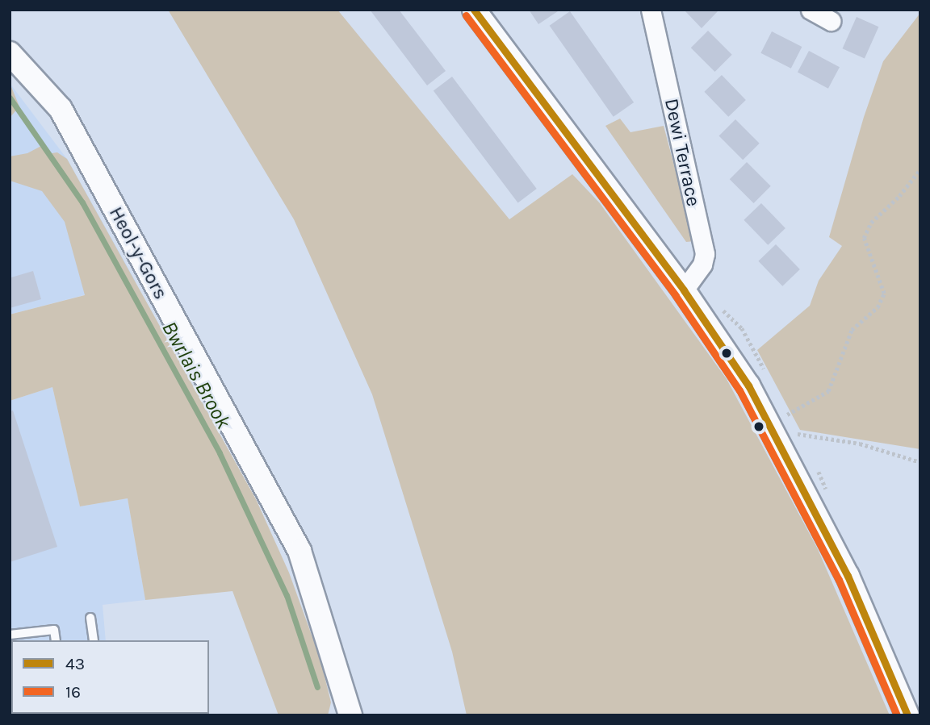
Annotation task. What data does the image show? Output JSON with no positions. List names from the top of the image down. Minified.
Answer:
{"streets":{"street":["Dewi Terrace","Heol-y-Gors"]},"water":["Bwrlais Brook"],"lines":["transit line 43","transit line 16"],"legend":["43","16"]}
